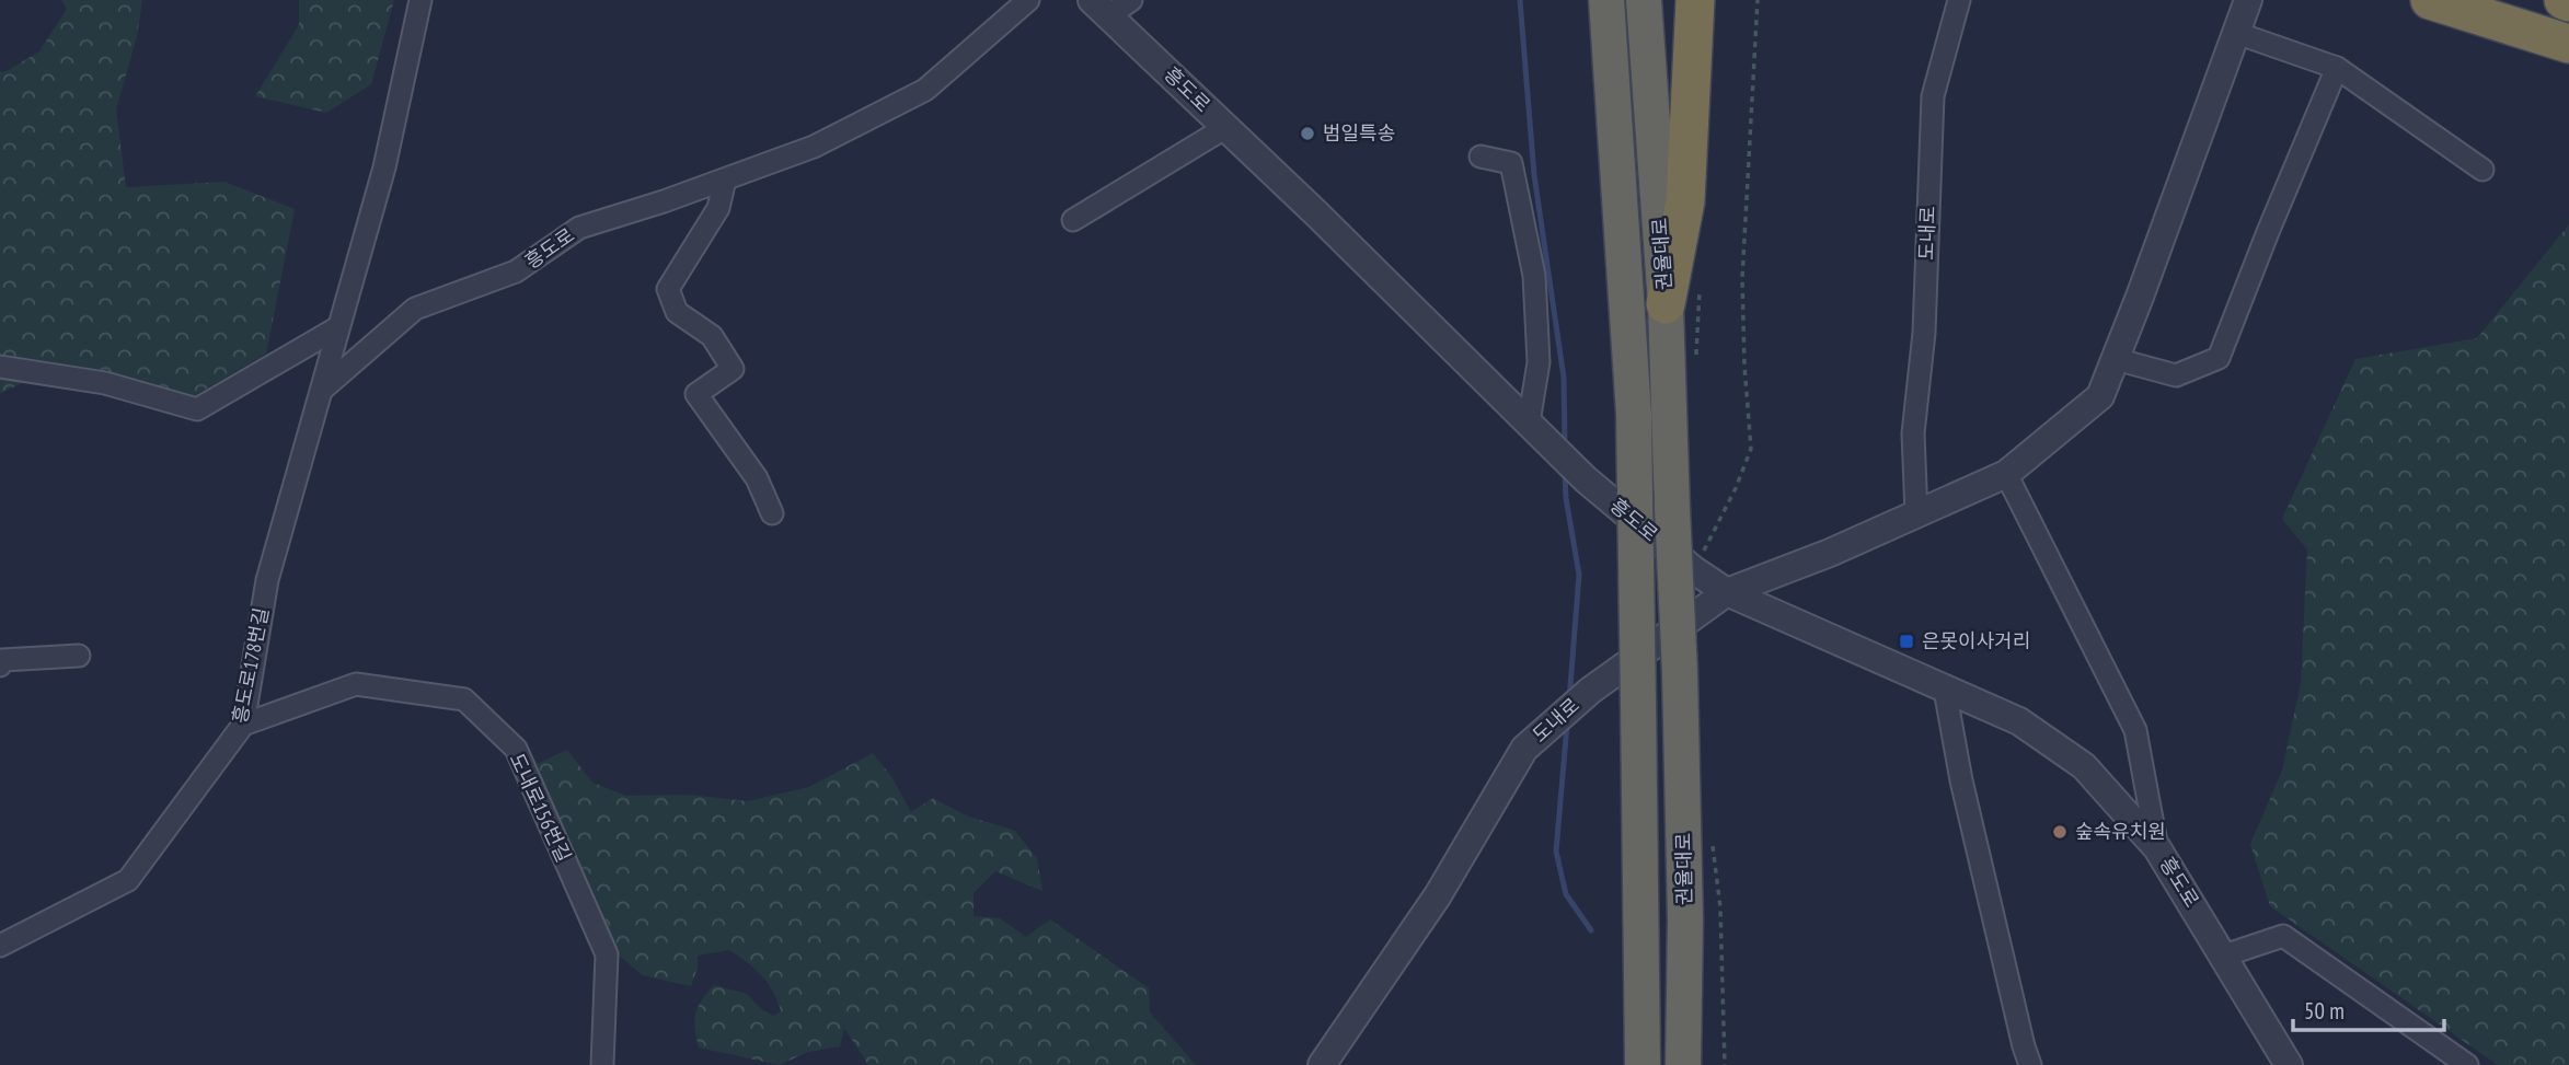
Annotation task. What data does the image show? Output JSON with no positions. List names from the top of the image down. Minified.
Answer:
{"streets":{"highway":["권율대로"],"street":["흥도로","도내로","흥도로178번길","도내로156번길"]},"crossings":[["흥도로","도내로"],["흥도로","흥도로178번길"],["흥도로178번길","도내로156번길"]],"places":{"other":["범일특송","숲속유치원"],"transit":["은못이사거리"]},"scale_bar":"50 m"}
